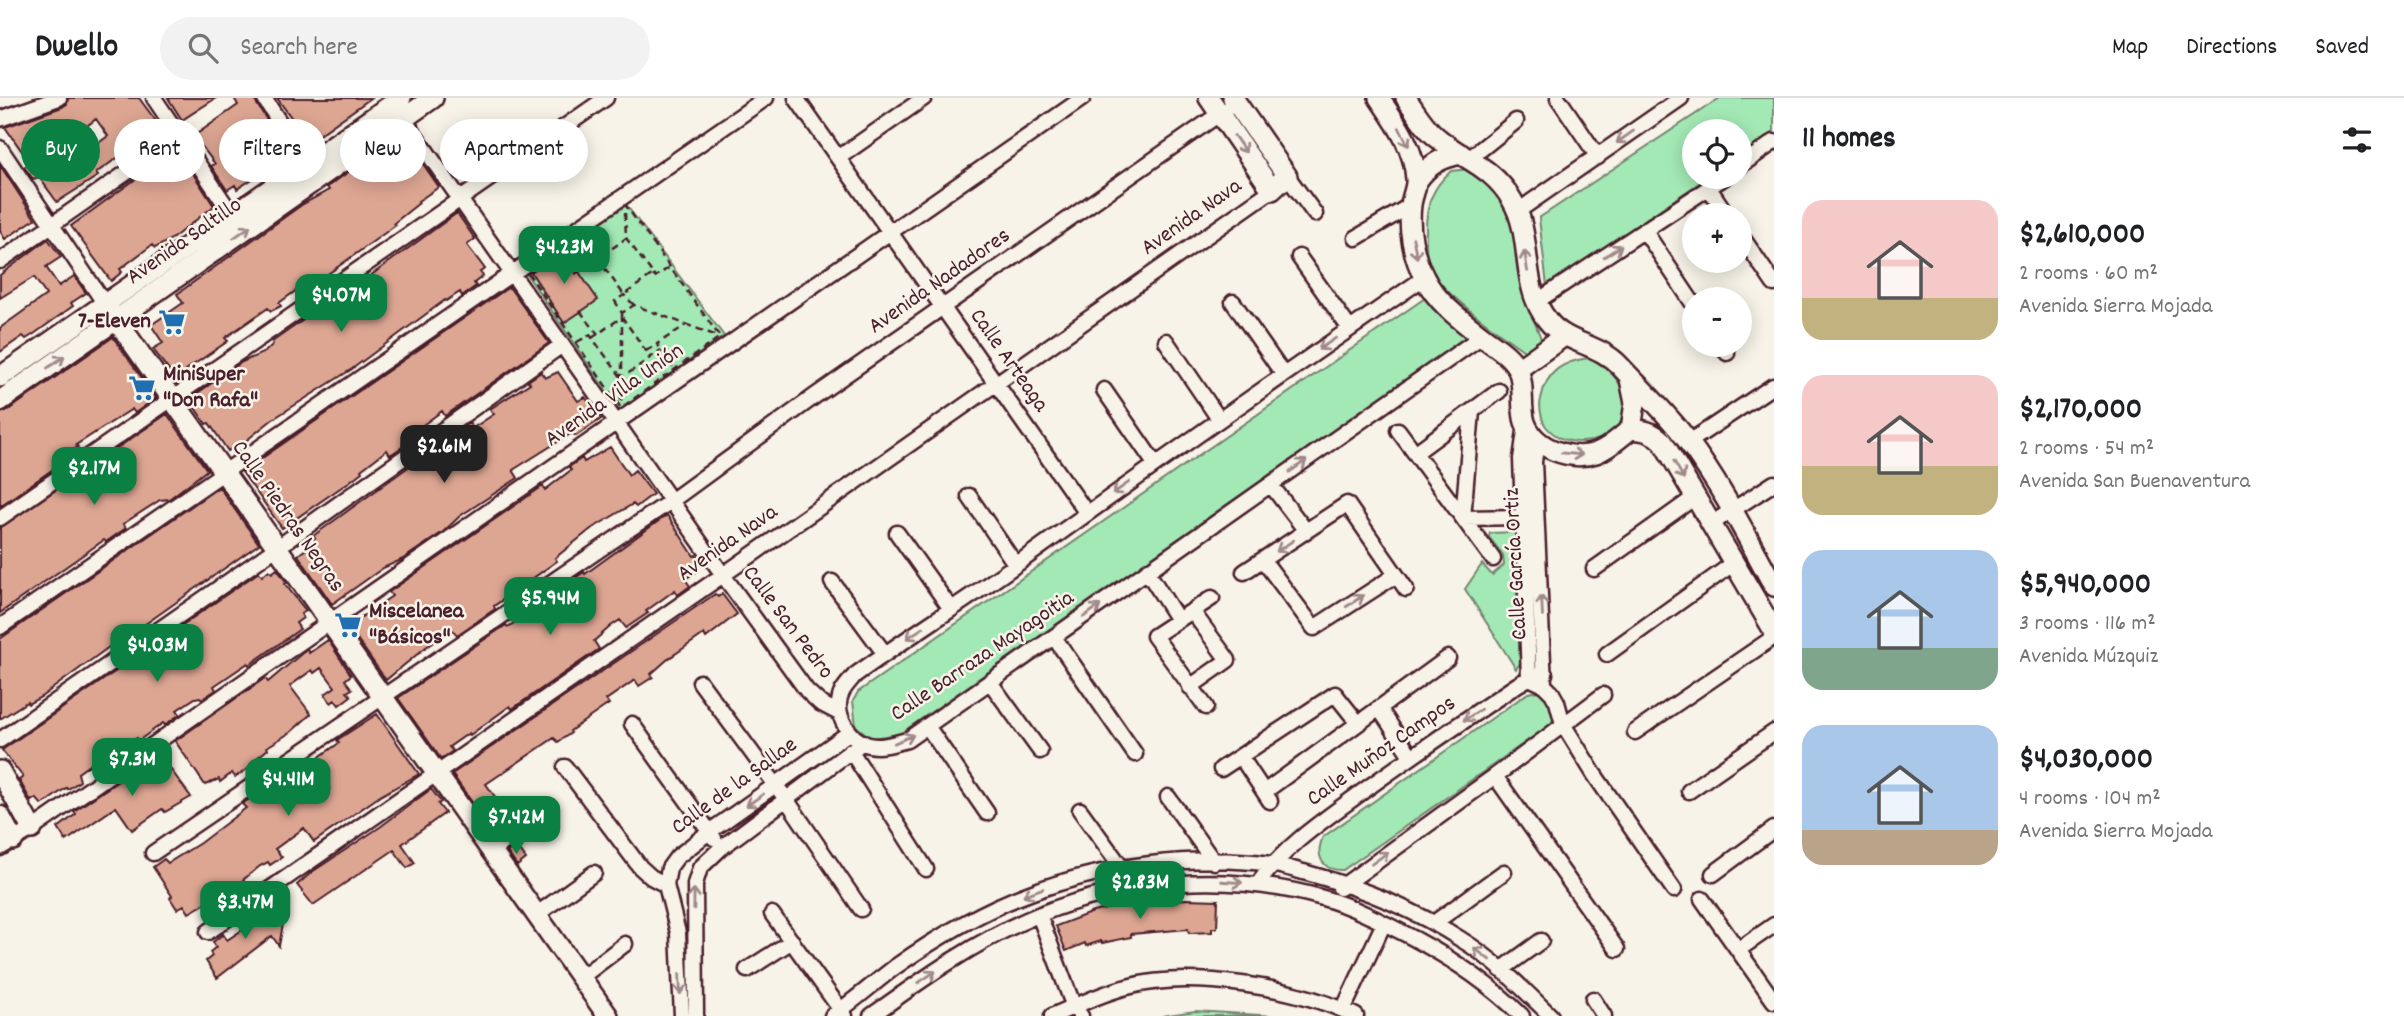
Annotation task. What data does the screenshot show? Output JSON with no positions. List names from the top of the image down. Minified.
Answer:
{"streets":{"street":["Avenida Nava","Avenida Saltillo","Avenida Nadadores","Calle Arteaga","Avenida Villa Unión","Calle Piedras Negras","Calle García Ortiz","Calle San Pedro","Calle Barraza Mayagoitia","Calle Muñoz Campos","Calle de la Sallae"]},"crossings":[["Avenida Nava","Calle Arteaga"],["Avenida Nava","Calle Piedras Negras"],["Avenida Nava","Calle San Pedro"],["Avenida Saltillo","Calle Piedras Negras"],["Avenida Saltillo","Calle San Pedro"],["Avenida Nadadores","Calle Arteaga"],["Avenida Nadadores","Calle Piedras Negras"],["Avenida Nadadores","Calle San Pedro"],["Calle Arteaga","Avenida Villa Unión"],["Avenida Villa Unión","Calle Piedras Negras"],["Avenida Villa Unión","Calle San Pedro"],["Calle García Ortiz","Calle Muñoz Campos"],["Calle Barraza Mayagoitia","Calle de la Sallae"]],"places":{"supermarket":["7-Eleven","MiniSuper \"Don Rafa\"","Miscelanea \"Básicos\""]},"page":{"header":"Dwello","search":"Search here","nav":["Map","Directions","Saved"],"heading":"11 homes","map_buttons":["+","−"],"chip":["Buy","Rent","Filters","New","Apartment"],"list":[{"name":"$2,610,000","note":"2 rooms · 60 m² · Avenida Sierra Mojada"},{"name":"$2,170,000","note":"2 rooms · 54 m² · Avenida San Buenaventura"},{"name":"$5,940,000","note":"3 rooms · 116 m² · Avenida Múzquiz"},{"name":"$4,030,000","note":"4 rooms · 104 m² · Avenida Sierra Mojada"}],"price":["$4.23M","$4.07M","$2.61M","$2.17M","$5.94M","$4.03M","$7.3M","$4.41M","$7.42M","$2.83M","$3.47M"]}}
